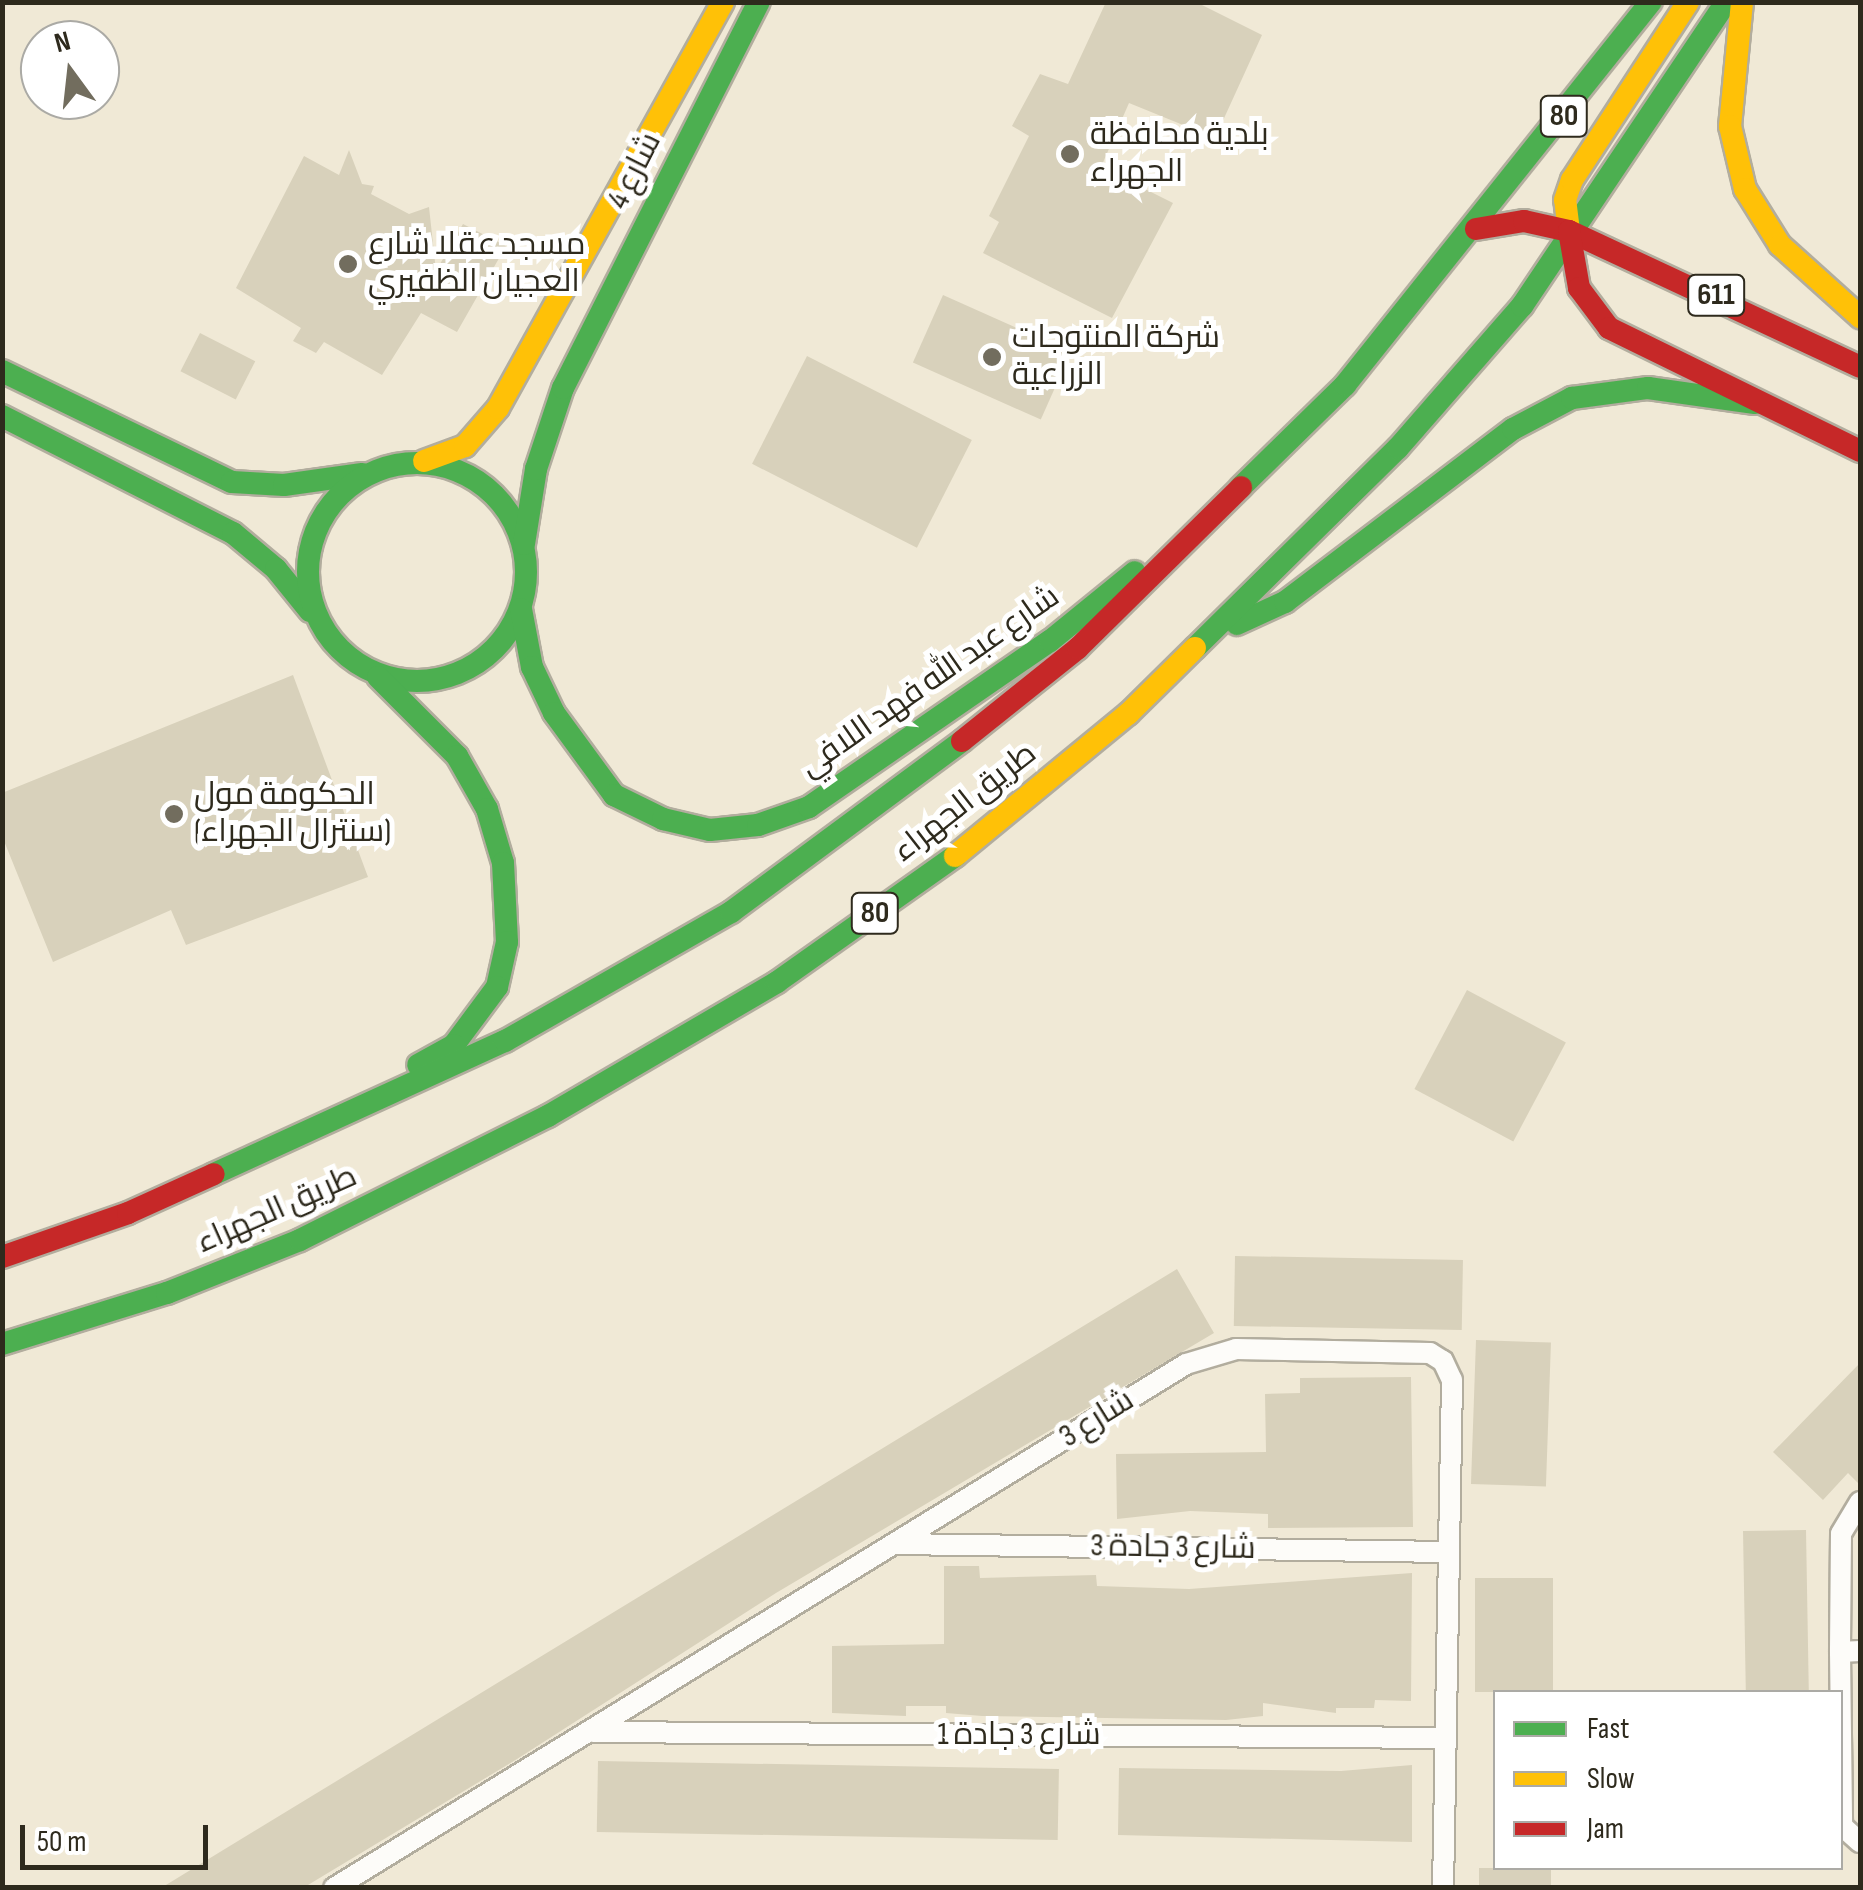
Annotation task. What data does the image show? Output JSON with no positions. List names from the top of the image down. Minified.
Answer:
{"streets":{"main road":["80","شارع 4","611","شارع عبد الله فهد اللافي","طريق الجهراء"],"street":["شارع 3","شارع 3 جادة 3","شارع 3 جادة 1"]},"crossings":[["شارع 4","شارع عبد الله فهد اللافي"],["611","طريق الجهراء"],["شارع عبد الله فهد اللافي","طريق الجهراء"],["شارع 3","شارع 3 جادة 3"],["شارع 3","شارع 3 جادة 1"]],"places":["بلدية محافظة الجهراء","مسجد عقلا شارع العجيان الظفيري","شركة المنتوجات الزراعية","الحكومة مول (سنترال الجهراء)"],"legend":["Fast","Slow","Jam"],"scale_bar":"50 m","north":"top"}
